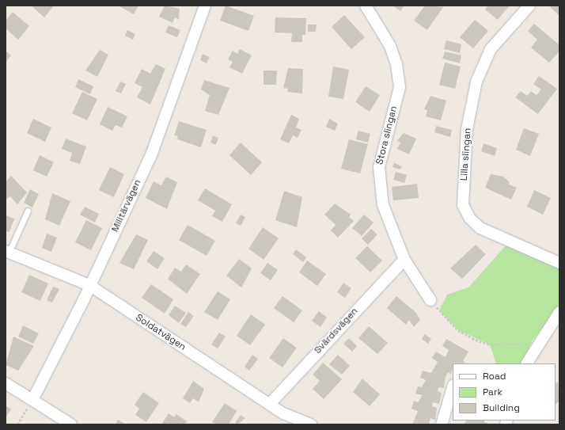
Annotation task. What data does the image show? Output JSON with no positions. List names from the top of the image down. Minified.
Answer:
{"streets":{"street":["Stora slingan","Lilla slingan","Militärvägen","Svärdsvägen","Soldatvägen"]},"crossings":[["Stora slingan","Svärdsvägen"],["Militärvägen","Soldatvägen"],["Svärdsvägen","Soldatvägen"]],"legend":["Road","Park","Building"]}
